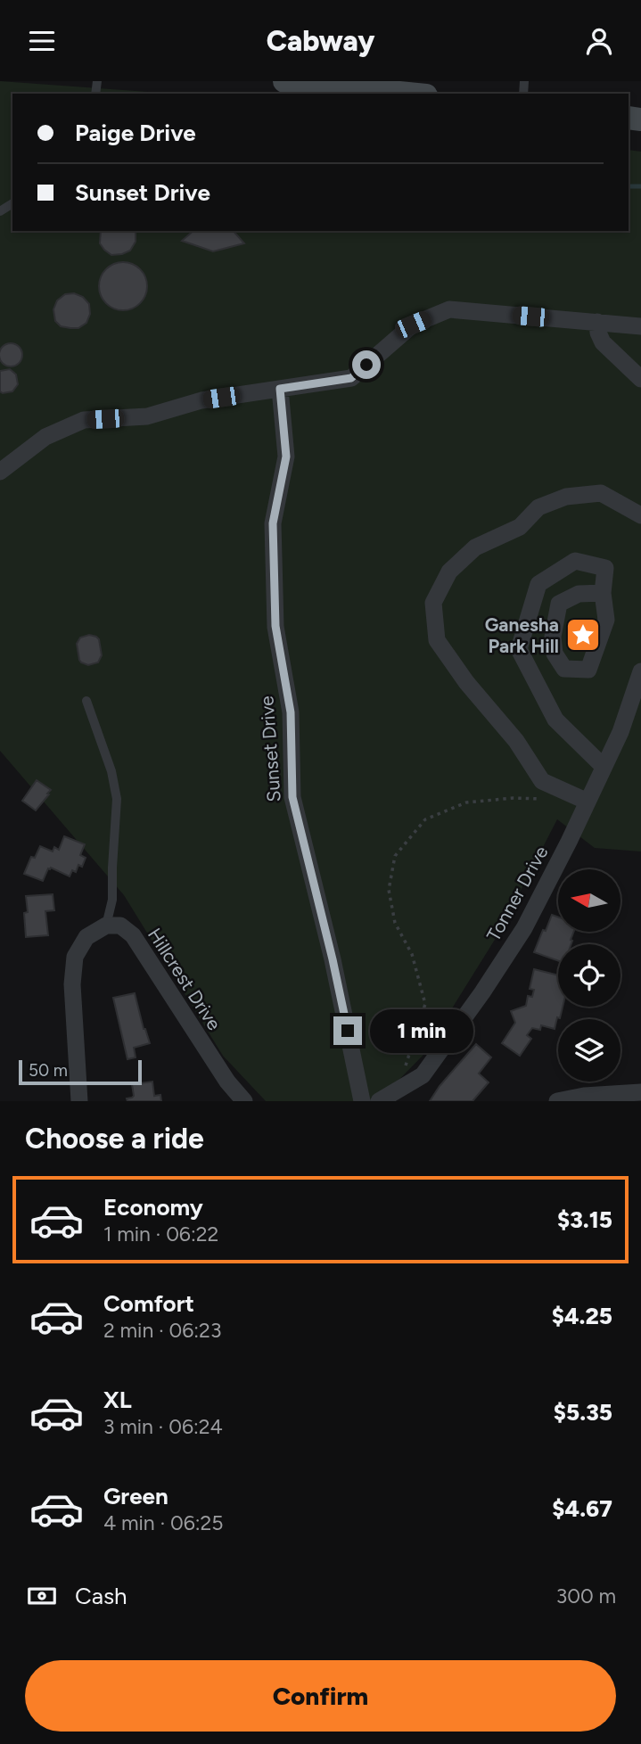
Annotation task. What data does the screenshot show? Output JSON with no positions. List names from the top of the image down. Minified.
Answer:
{"streets":{"street":["Sunset Drive","Tonner Drive","Hillcrest Drive"]},"places":{"place":["Ganesha Park Hill"]},"scale_bar":"50 m","north":"left","page":{"header":"Cabway","banner":["Paige Drive","Sunset Drive"],"bubble":"1 min","scale":"50 m","heading":"Choose a ride","list":[{"name":"Economy","note":"1 min · 06:22","value":"$3.15"},{"name":"Comfort","note":"2 min · 06:23","value":"$4.25"},{"name":"XL","note":"3 min · 06:24","value":"$5.35"},{"name":"Green","note":"4 min · 06:25","value":"$4.67"}],"pay":["Cash","300 m"],"buttons":"Confirm"}}
